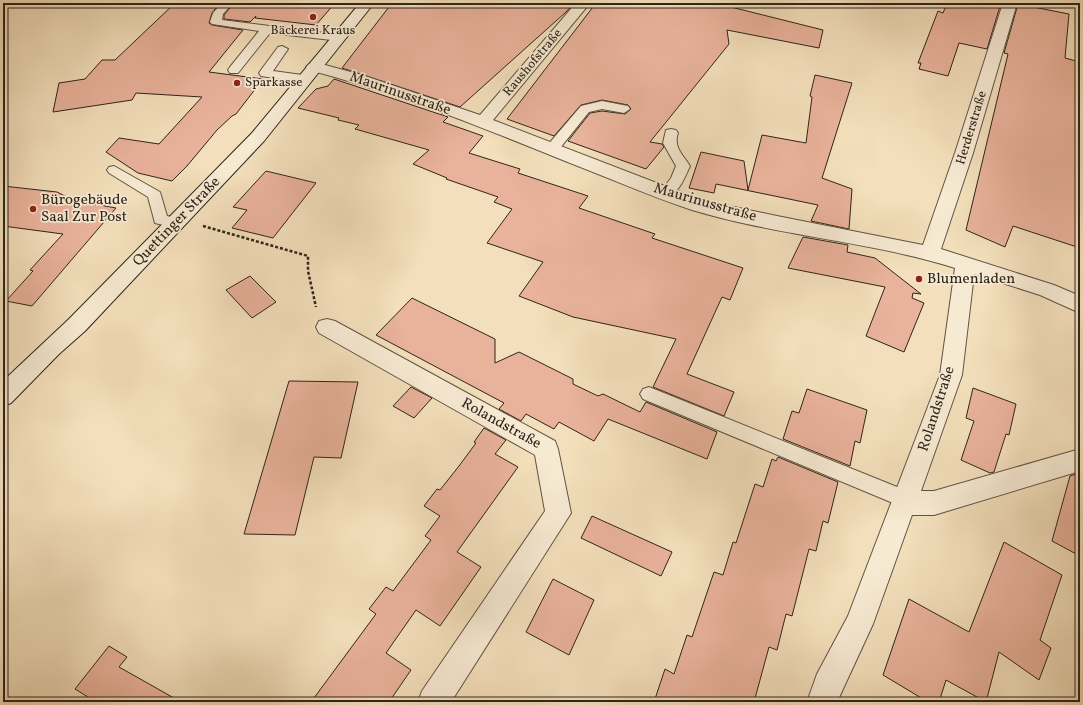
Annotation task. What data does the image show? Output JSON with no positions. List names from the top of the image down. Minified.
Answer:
{"streets":{"street":["Raushofstraße","Maurinusstraße","Herderstraße","Quettinger Straße","Rolandstraße"]},"crossings":[["Raushofstraße","Maurinusstraße"],["Maurinusstraße","Herderstraße"],["Maurinusstraße","Quettinger Straße"],["Maurinusstraße","Rolandstraße"]],"places":["Bäckerei Kraus","Sparkasse","Bürogebäude Saal Zur Post","Blumenladen"]}
